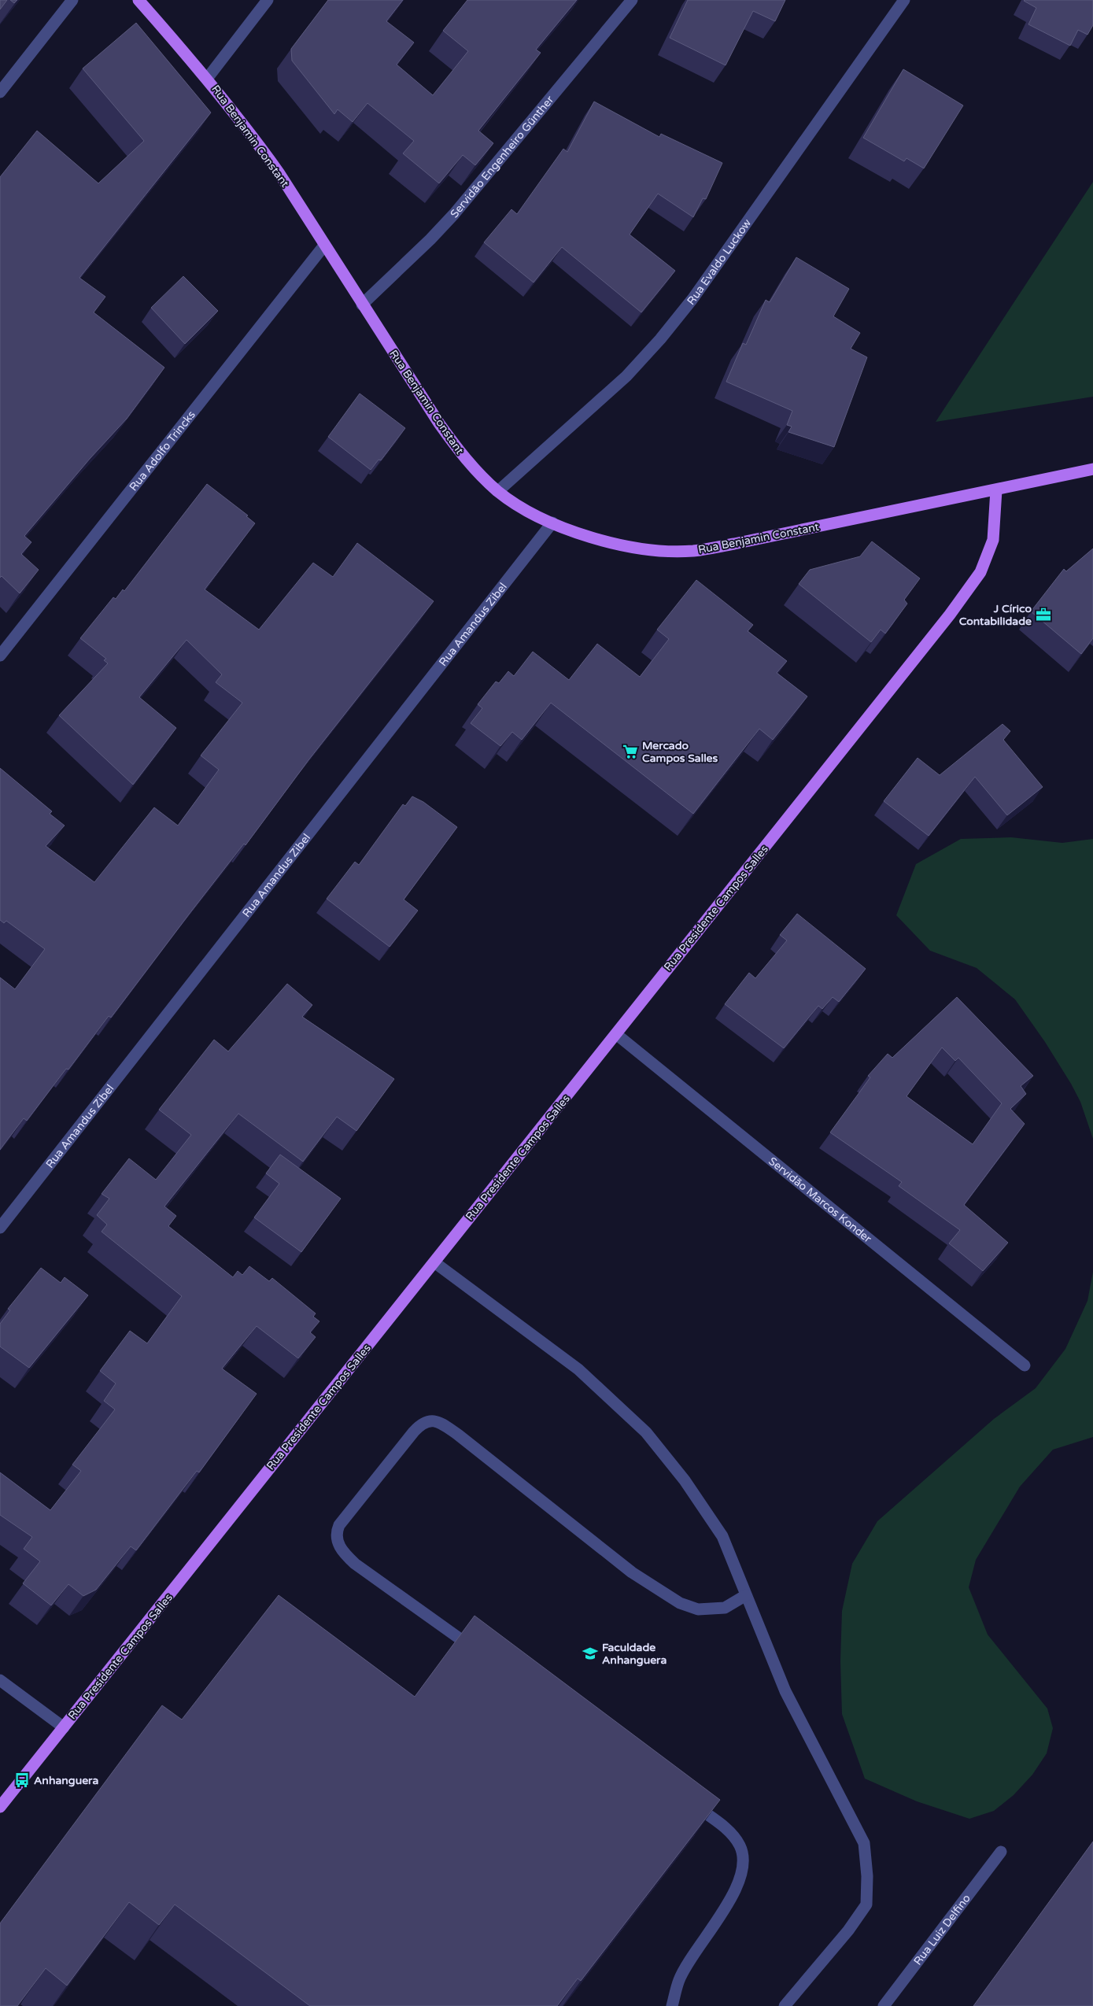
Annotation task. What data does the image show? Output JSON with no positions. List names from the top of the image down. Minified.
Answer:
{"streets":{"main road":["Rua Benjamin Constant","Rua Presidente Campos Salles"],"street":["Servidão Engenheiro Günther","Rua Evaldo Luckow","Rua Adolfo Trincks","Rua Amandus Zibel","Servidão Marcos Konder","Rua Luiz Delfino"]},"crossings":[["Rua Benjamin Constant","Servidão Engenheiro Günther"],["Rua Benjamin Constant","Rua Evaldo Luckow"],["Rua Benjamin Constant","Rua Adolfo Trincks"],["Rua Benjamin Constant","Rua Amandus Zibel"],["Rua Benjamin Constant","Rua Presidente Campos Salles"],["Rua Presidente Campos Salles","Servidão Marcos Konder"]],"places":{"office":["J Círico Contabilidade"],"supermarket":["Mercado Campos Salles"],"school or university":["Faculdade Anhanguera"],"bus stop":["Anhanguera"]}}
